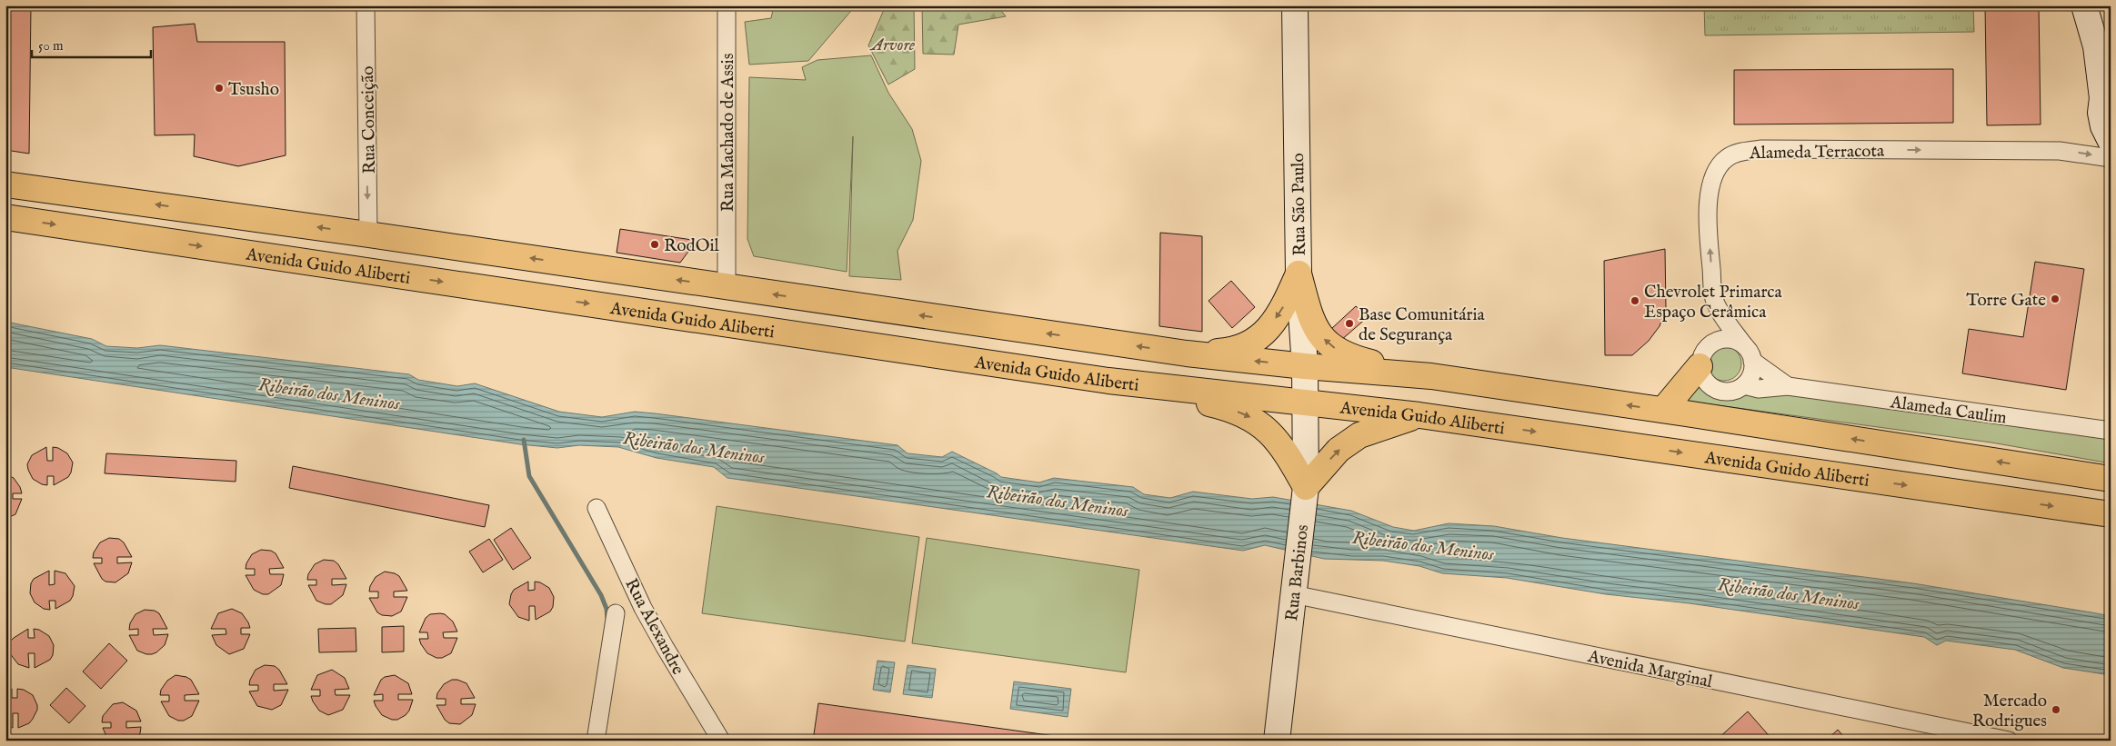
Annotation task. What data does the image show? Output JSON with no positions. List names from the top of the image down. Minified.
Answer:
{"streets":{"main road":["Avenida Guido Aliberti"],"street":["Rua Conceição","Rua Machado de Assis","Alameda Terracota","Rua São Paulo","Alameda Caulim","Rua Barbinos","Rua Alexandre","Avenida Marginal"]},"crossings":[["Rua Conceição","Avenida Guido Aliberti"],["Rua Machado de Assis","Avenida Guido Aliberti"],["Alameda Terracota","Alameda Caulim"],["Rua São Paulo","Avenida Guido Aliberti"],["Rua São Paulo","Rua Barbinos"],["Avenida Guido Aliberti","Rua Barbinos"],["Rua Barbinos","Avenida Marginal"]],"one_way":["Rua Conceição"],"water":["Ribeirão dos Meninos"],"parks":["Arvore"],"places":["Tsusho","RodOil","Torre Gate","Chevrolet Primarca Espaço Cerâmica","Base Comunitária de Segurança","Mercado Rodrigues"],"scale_bar":"50 m"}
